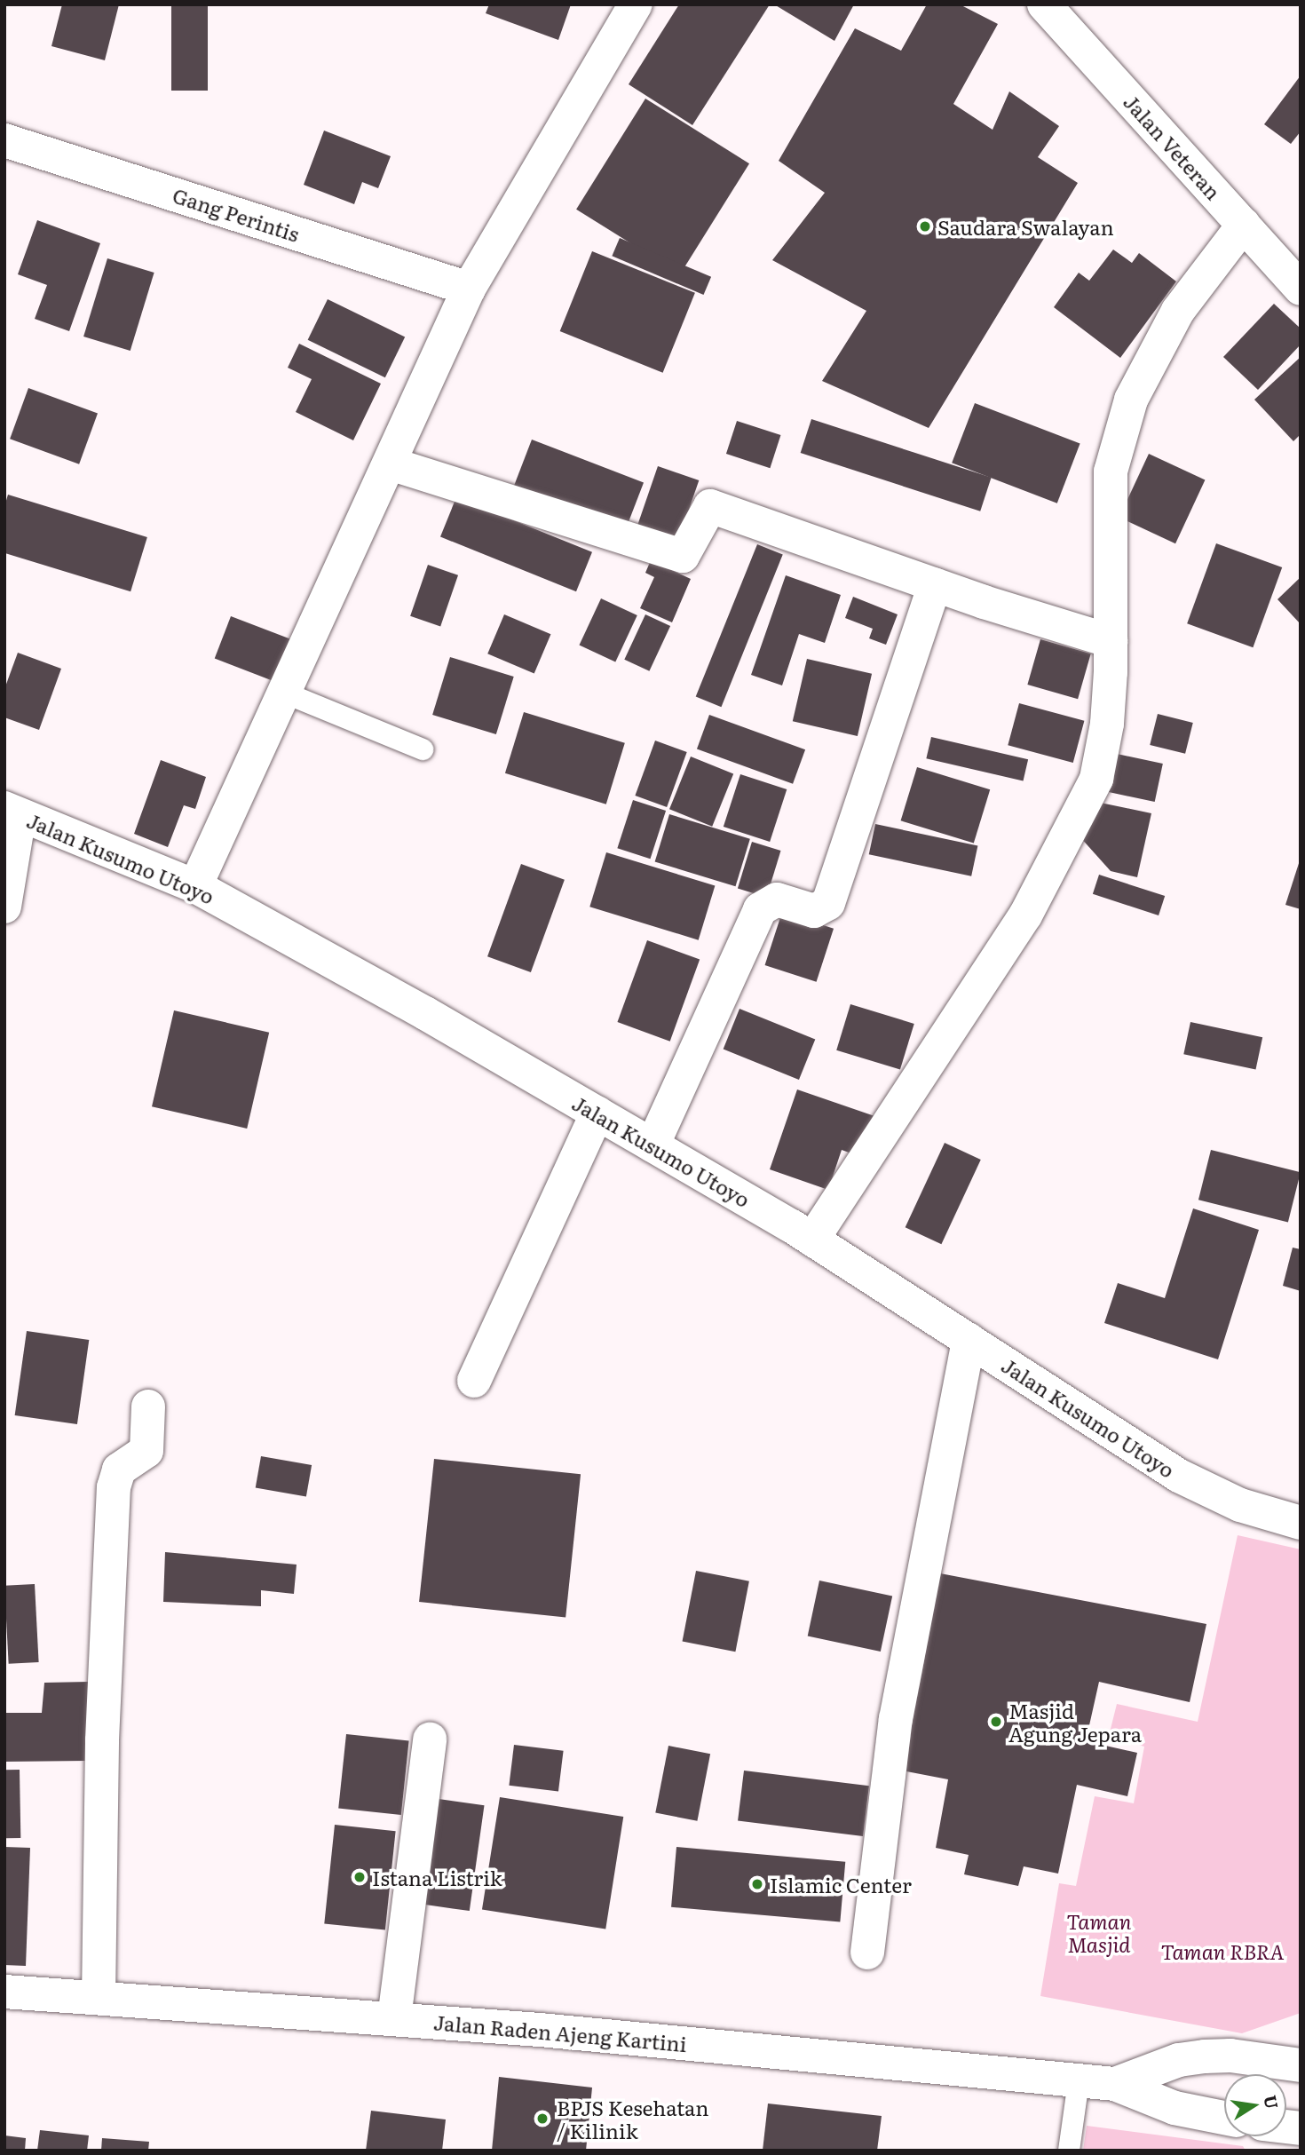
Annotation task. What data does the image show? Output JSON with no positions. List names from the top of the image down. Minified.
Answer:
{"streets":{"main road":["Jalan Veteran","Gang Perintis","Jalan Kusumo Utoyo","Jalan Raden Ajeng Kartini"]},"parks":["Taman Masjid","Taman RBRA"],"places":["Saudara Swalayan","Masjid Agung Jepara","Istana Listrik","Islamic Center","BPJS Kesehatan / Kilinik"],"north":"right"}
